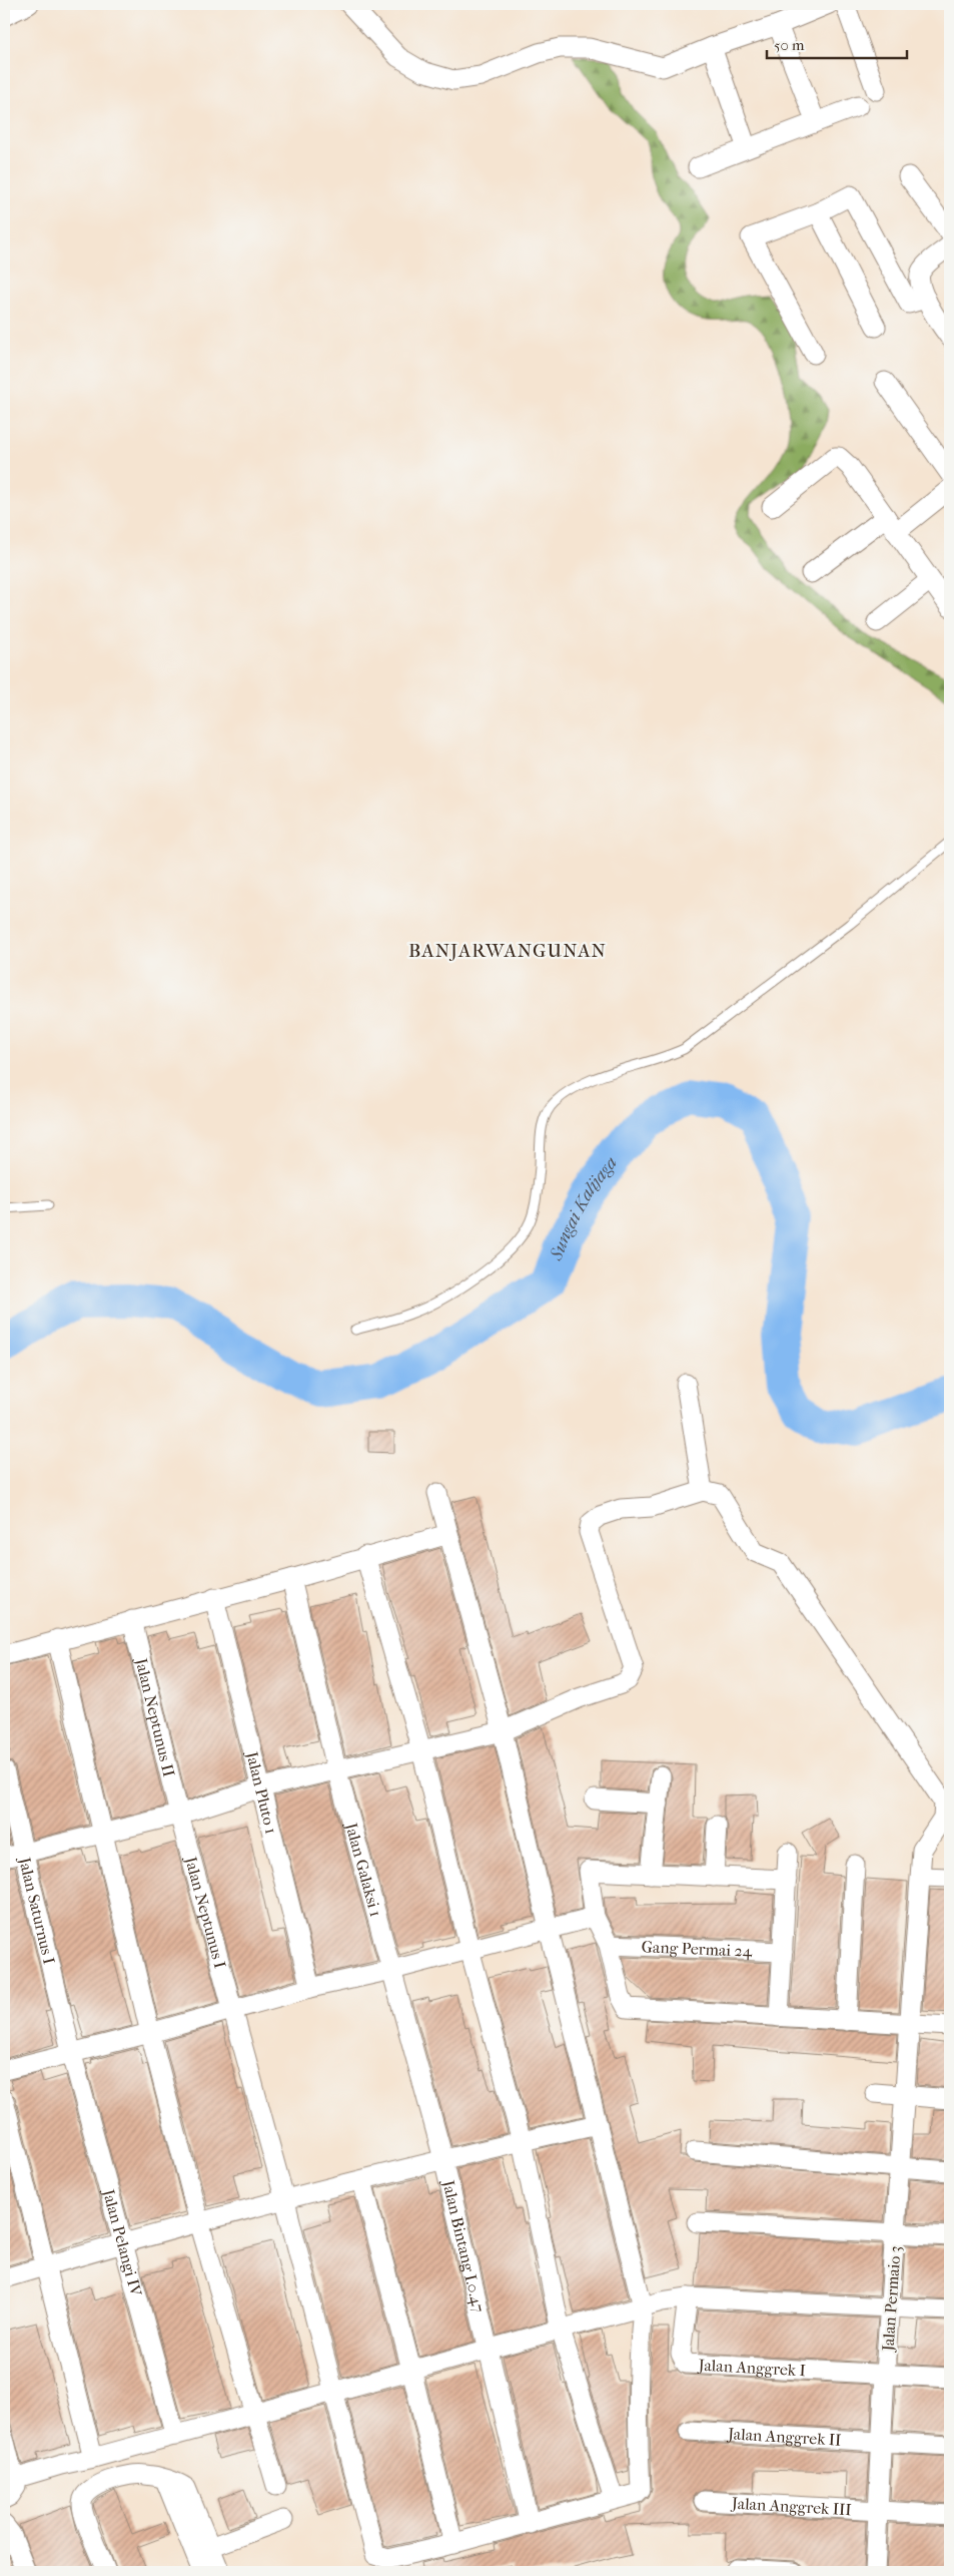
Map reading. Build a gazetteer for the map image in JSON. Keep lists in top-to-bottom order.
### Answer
{
  "streets": {
    "street": [
      "Jalan Neptunus II",
      "Jalan Pluto 1",
      "Jalan Galaksi 1",
      "Jalan Saturnus I",
      "Jalan Neptunus I",
      "Gang Permai 24",
      "Jalan Pelangi IV",
      "Jalan Bintang I.0.47",
      "Jalan Permaio 3",
      "Jalan Anggrek I",
      "Jalan Anggrek II",
      "Jalan Anggrek III"
    ]
  },
  "crossings": [
    ["Jalan Neptunus II", "Jalan Neptunus I"],
    ["Jalan Galaksi 1", "Jalan Bintang I.0.47"],
    ["Jalan Saturnus I", "Jalan Pelangi IV"],
    ["Jalan Permaio 3", "Jalan Anggrek I"],
    ["Jalan Permaio 3", "Jalan Anggrek II"],
    ["Jalan Permaio 3", "Jalan Anggrek III"]
  ],
  "districts": ["BANJARWANGUNAN"],
  "water": ["Sungai Kalijaga"],
  "scale_bar": "50 m"
}
